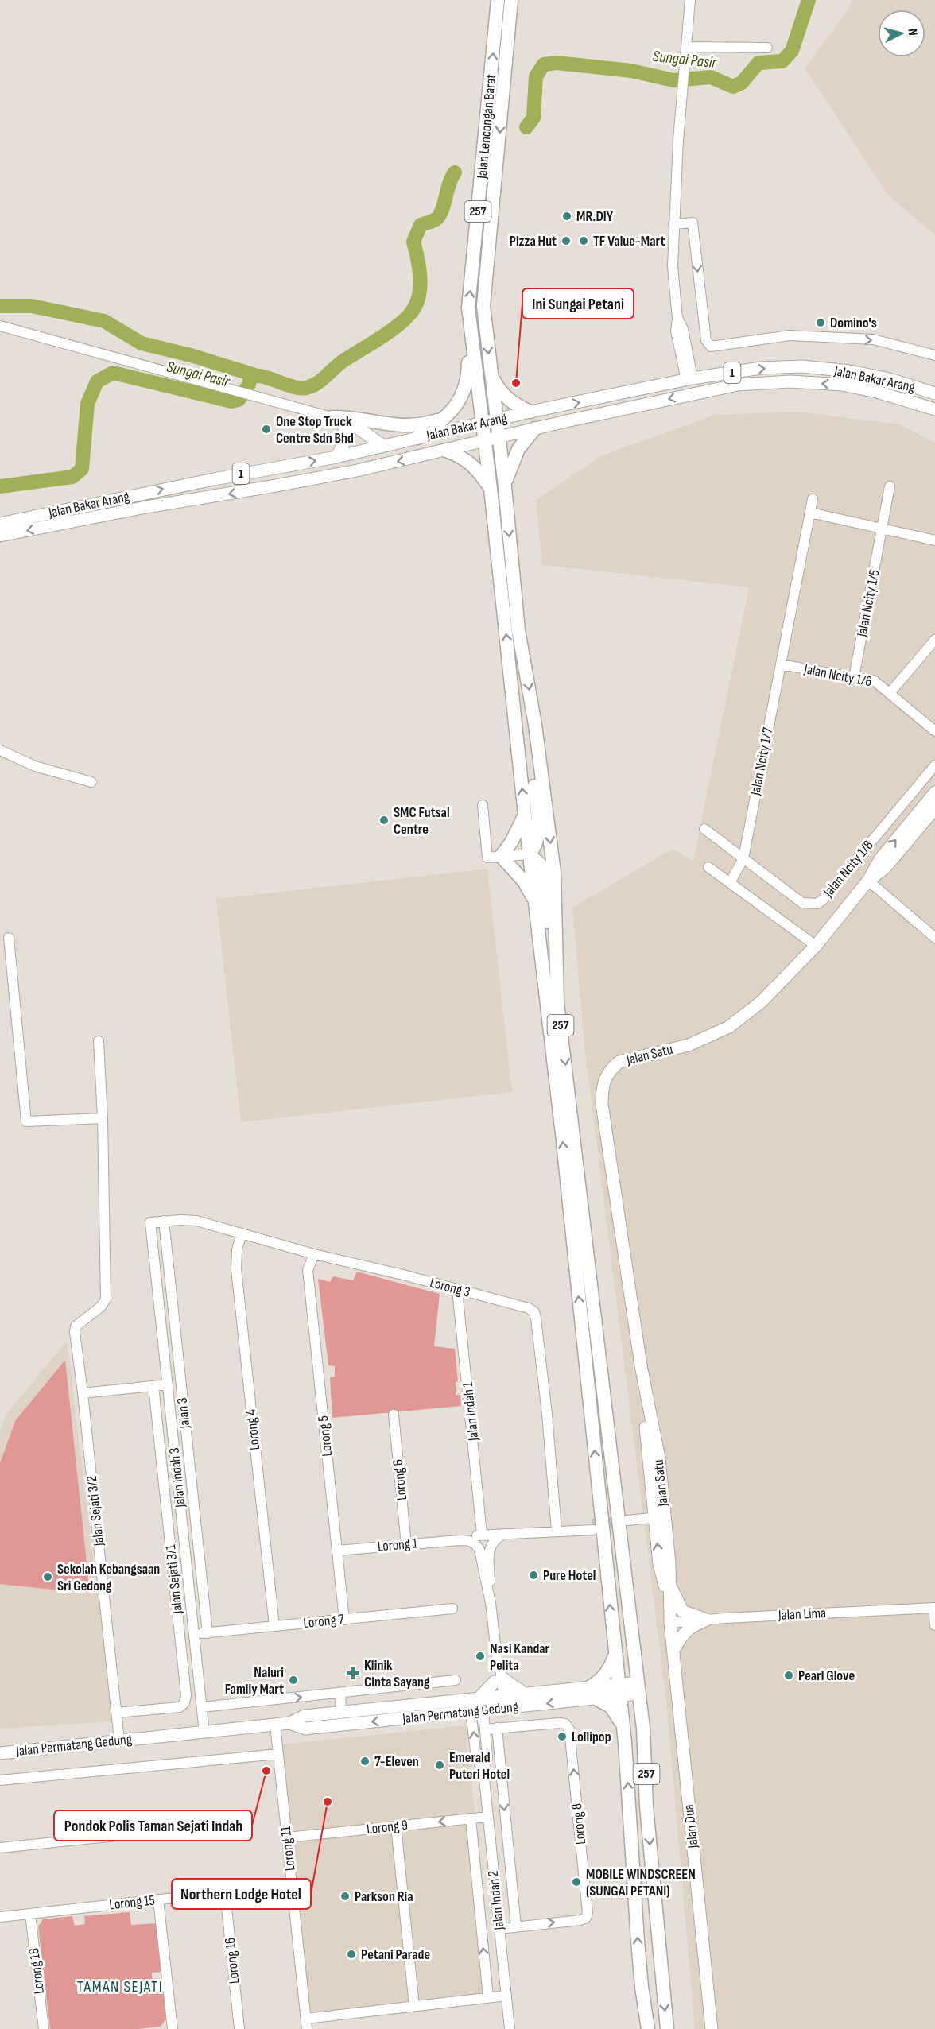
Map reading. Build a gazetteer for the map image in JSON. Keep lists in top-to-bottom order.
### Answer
{
  "streets": {
    "highway": ["Jalan Lencongan Barat", "257"],
    "main road": [
      "1",
      "Jalan Bakar Arang",
      "Jalan Satu",
      "Jalan Permatang Gedung",
      "Jalan Dua"
    ],
    "street": [
      "Jalan Ncity 1/5",
      "Jalan Ncity 1/6",
      "Jalan Ncity 1/7",
      "Jalan Ncity 1/8",
      "Lorong 3",
      "Jalan Indah 1",
      "Jalan 3",
      "Lorong 4",
      "Lorong 5",
      "Jalan Indah 3",
      "Lorong 6",
      "Jalan Sejati 3/2",
      "Lorong 1",
      "Jalan Sejati 3/1",
      "Jalan Lima",
      "Lorong 7",
      "Lorong 8",
      "Lorong 9",
      "Lorong 11",
      "Jalan Indah 2",
      "Lorong 15",
      "Lorong 16",
      "Lorong 18"
    ]
  },
  "crossings": [
    ["Jalan Lencongan Barat", "257"],
    ["Jalan Lencongan Barat", "Jalan Bakar Arang"],
    ["257", "Jalan Bakar Arang"],
    ["257", "Jalan Permatang Gedung"],
    ["Jalan Ncity 1/5", "Jalan Ncity 1/6"],
    ["Jalan Ncity 1/6", "Jalan Ncity 1/7"],
    ["Jalan Ncity 1/7", "Jalan Ncity 1/8"],
    ["Jalan Satu", "Jalan Lima"],
    ["Jalan Satu", "Jalan Dua"],
    ["Lorong 3", "Jalan Indah 1"],
    ["Lorong 3", "Jalan 3"],
    ["Lorong 3", "Lorong 4"],
    ["Lorong 3", "Lorong 5"],
    ["Lorong 3", "Jalan Indah 3"],
    ["Jalan Indah 1", "Lorong 1"],
    ["Jalan 3", "Lorong 7"],
    ["Lorong 4", "Lorong 7"],
    ["Lorong 5", "Lorong 1"],
    ["Lorong 5", "Lorong 7"],
    ["Jalan Indah 3", "Lorong 7"],
    ["Jalan Indah 3", "Jalan Permatang Gedung"],
    ["Lorong 6", "Lorong 1"],
    ["Jalan Sejati 3/2", "Jalan Sejati 3/1"],
    ["Jalan Sejati 3/2", "Jalan Permatang Gedung"],
    ["Jalan Lima", "Jalan Dua"],
    ["Jalan Permatang Gedung", "Lorong 11"],
    ["Jalan Permatang Gedung", "Jalan Indah 2"],
    ["Lorong 8", "Jalan Indah 2"],
    ["Lorong 9", "Lorong 11"],
    ["Lorong 9", "Jalan Indah 2"],
    ["Lorong 11", "Lorong 15"],
    ["Lorong 15", "Lorong 16"],
    ["Lorong 15", "Lorong 18"]
  ],
  "one_way": ["Lorong 9"],
  "districts": ["TAMAN SEJATI"],
  "water": ["Sungai Pasir"],
  "places": {
    "other": [
      "MR.DIY",
      "Pizza Hut",
      "TF Value-Mart",
      "Domino's",
      "Ini Sungai Petani",
      "One Stop Truck Centre Sdn Bhd",
      "SMC Futsal Centre",
      "Pure Hotel",
      "Sekolah Kebangsaan Sri Gedong",
      "Nasi Kandar Pelita",
      "Pearl Glove",
      "Naluri Family Mart",
      "Lollipop",
      "7-Eleven",
      "Emerald Puteri Hotel",
      "Pondok Polis Taman Sejati Indah",
      "Northern Lodge Hotel",
      "MOBILE WINDSCREEN (SUNGAI PETANI)",
      "Parkson Ria",
      "Petani Parade"
    ],
    "health": ["Klinik Cinta Sayang"]
  },
  "north": "right"
}
